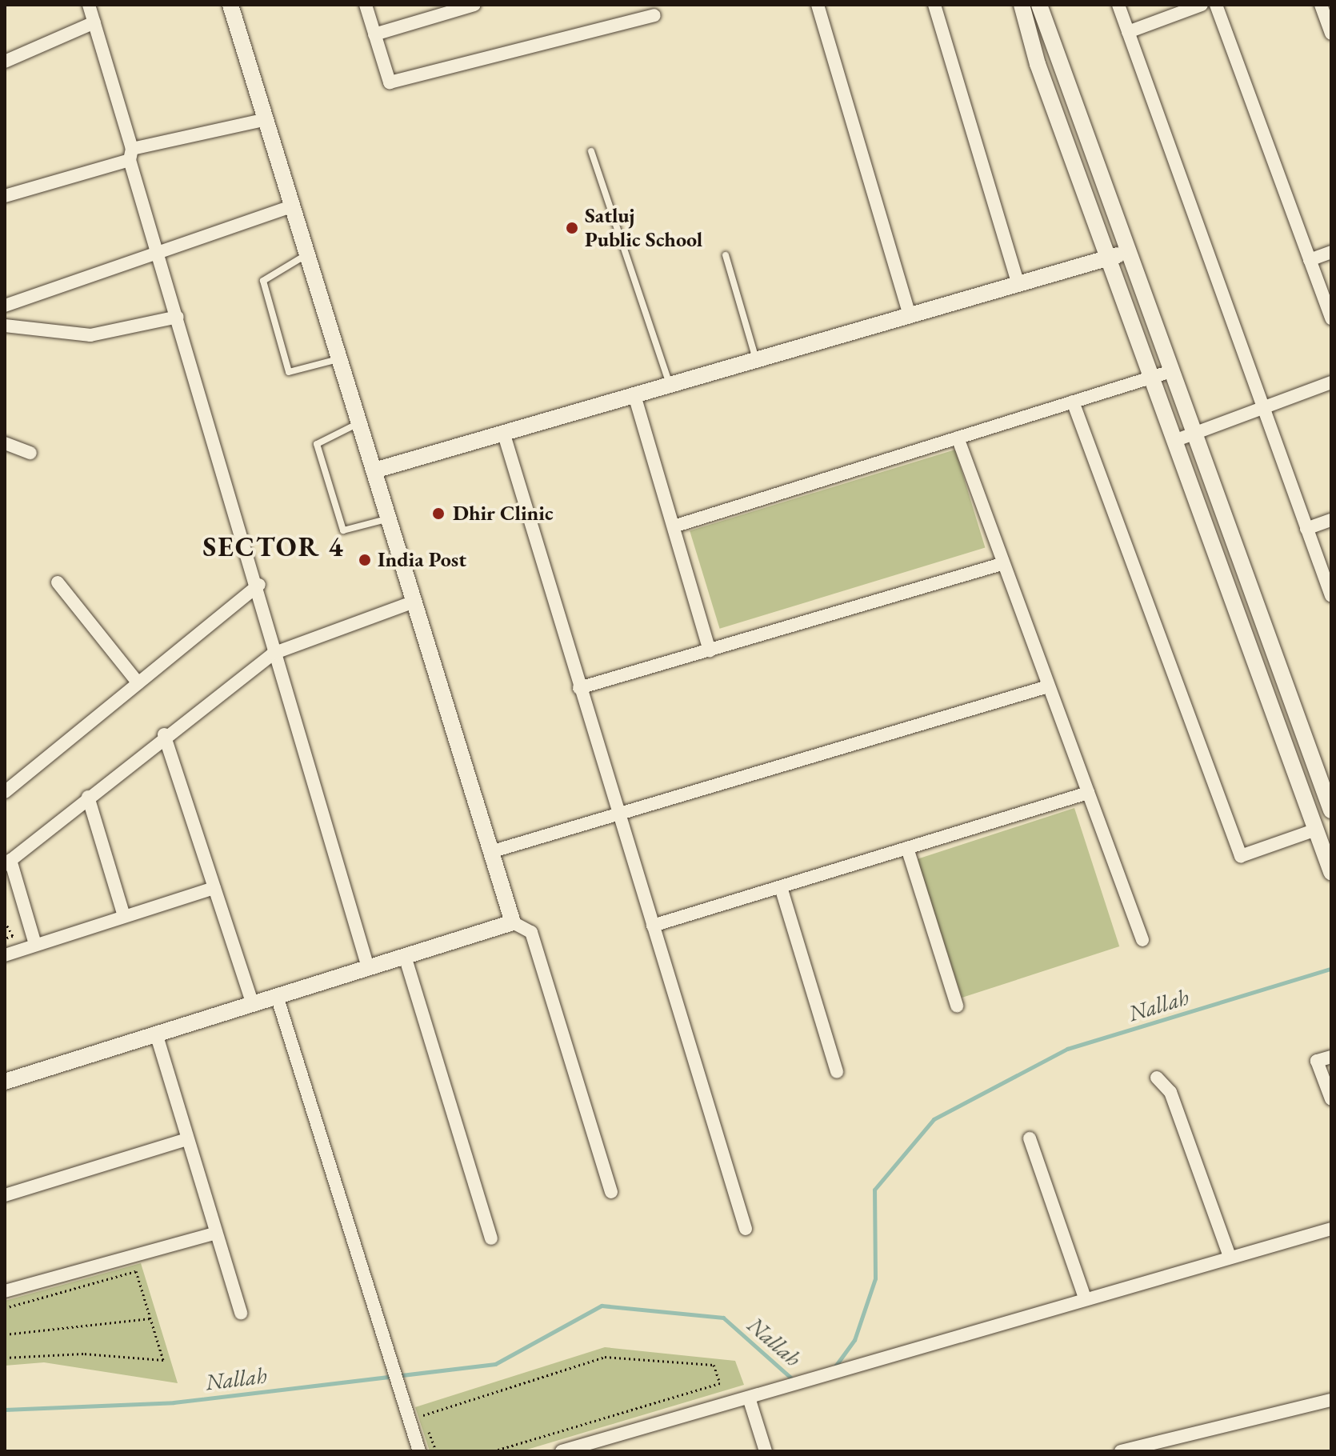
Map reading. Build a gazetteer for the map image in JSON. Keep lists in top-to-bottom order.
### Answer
{
  "districts": ["SECTOR 4"],
  "water": ["Nallah"],
  "places": ["Satluj Public School", "Dhir Clinic", "India Post"]
}
